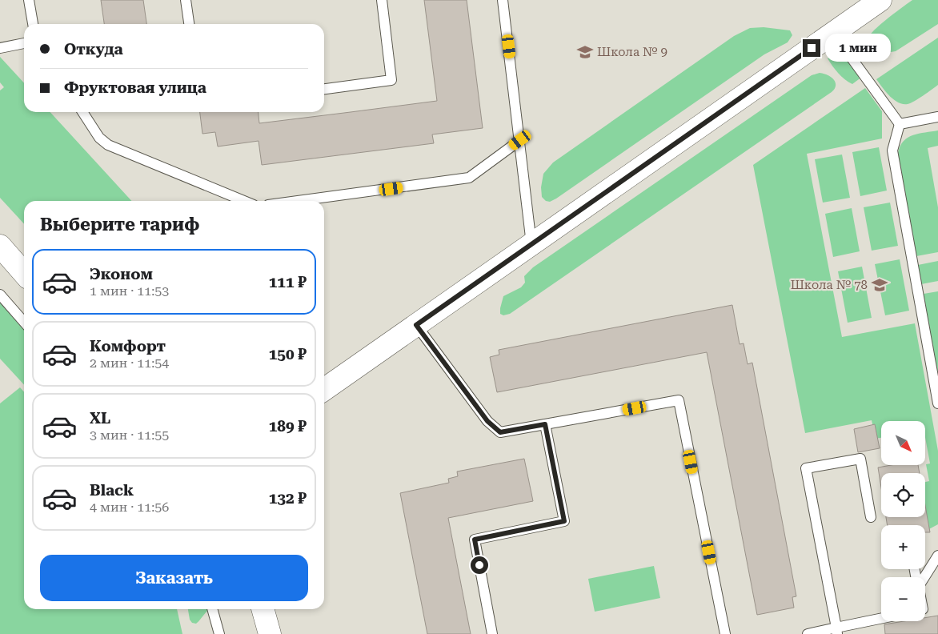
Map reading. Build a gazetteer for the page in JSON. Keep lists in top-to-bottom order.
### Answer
{
  "places": {
    "school or university": ["Школа № 9", "Школа № 78"]
  },
  "north": "bottom right",
  "page": {
    "banner": ["Откуда", "Фруктовая улица"],
    "bubble": "1 мин",
    "heading": "Выберите тариф",
    "list": [
      {
        "name": "Эконом",
        "note": "1 мин · 11:53",
        "value": "111 ₽"
      },
      {
        "name": "Комфорт",
        "note": "2 мин · 11:54",
        "value": "150 ₽"
      },
      {
        "name": "XL",
        "note": "3 мин · 11:55",
        "value": "189 ₽"
      },
      {
        "name": "Black",
        "note": "4 мин · 11:56",
        "value": "132 ₽"
      }
    ],
    "map_buttons": ["+", "−"],
    "buttons": "Заказать"
  }
}
